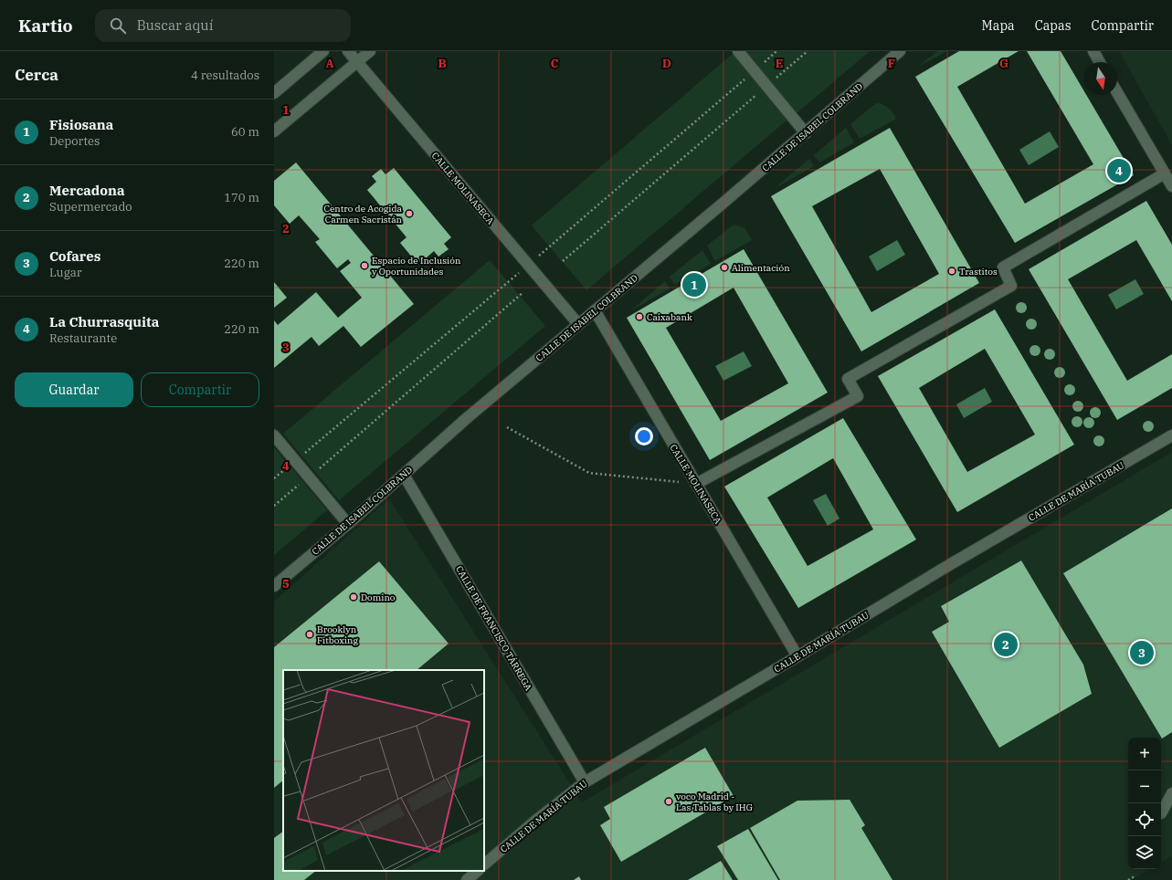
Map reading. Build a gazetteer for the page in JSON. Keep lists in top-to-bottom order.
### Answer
{
  "streets": {
    "street": [
      "CALLE DE ISABEL COLBRAND",
      "CALLE MOLINASECA",
      "CALLE DE MARÍA TUBAU",
      "CALLE DE FRANCISCO TÁRREGA"
    ]
  },
  "crossings": [
    ["CALLE DE ISABEL COLBRAND", "CALLE MOLINASECA"],
    ["CALLE DE ISABEL COLBRAND", "CALLE DE FRANCISCO TÁRREGA"],
    ["CALLE MOLINASECA", "CALLE DE MARÍA TUBAU"],
    ["CALLE DE MARÍA TUBAU", "CALLE DE FRANCISCO TÁRREGA"]
  ],
  "places": [
    "Centro de Acogida Carmen Sacristán",
    "Espacio de Inclusión y Oportunidades",
    "Alimentación",
    "Trastitos",
    "Caixabank",
    "Domino",
    "Brooklyn Fitboxing",
    "voco Madrid - Las Tablas by IHG"
  ],
  "north": "bottom",
  "page": {
    "header": "Kartio",
    "search": "Buscar aquí",
    "nav": ["Mapa", "Capas", "Compartir"],
    "heading": ["Cerca", "4 resultados"],
    "list": [
      {
        "mark": "1",
        "name": "Fisiosana",
        "note": "Deportes",
        "value": "60 m"
      },
      {
        "mark": "2",
        "name": "Mercadona",
        "note": "Supermercado",
        "value": "170 m"
      },
      {
        "mark": "3",
        "name": "Cofares",
        "note": "Lugar",
        "value": "220 m"
      },
      {
        "mark": "4",
        "name": "La Churrasquita",
        "note": "Restaurante",
        "value": "220 m"
      }
    ],
    "pins": [
      "4",
      "1",
      "2",
      "3"
    ],
    "buttons": ["Guardar", "Compartir"],
    "map_buttons": ["+", "−"]
  },
  "grid": {
    "columns": [
      "A",
      "B",
      "C",
      "D",
      "E",
      "F",
      "G"
    ],
    "rows": [
      "1",
      "2",
      "3",
      "4",
      "5"
    ]
  }
}
